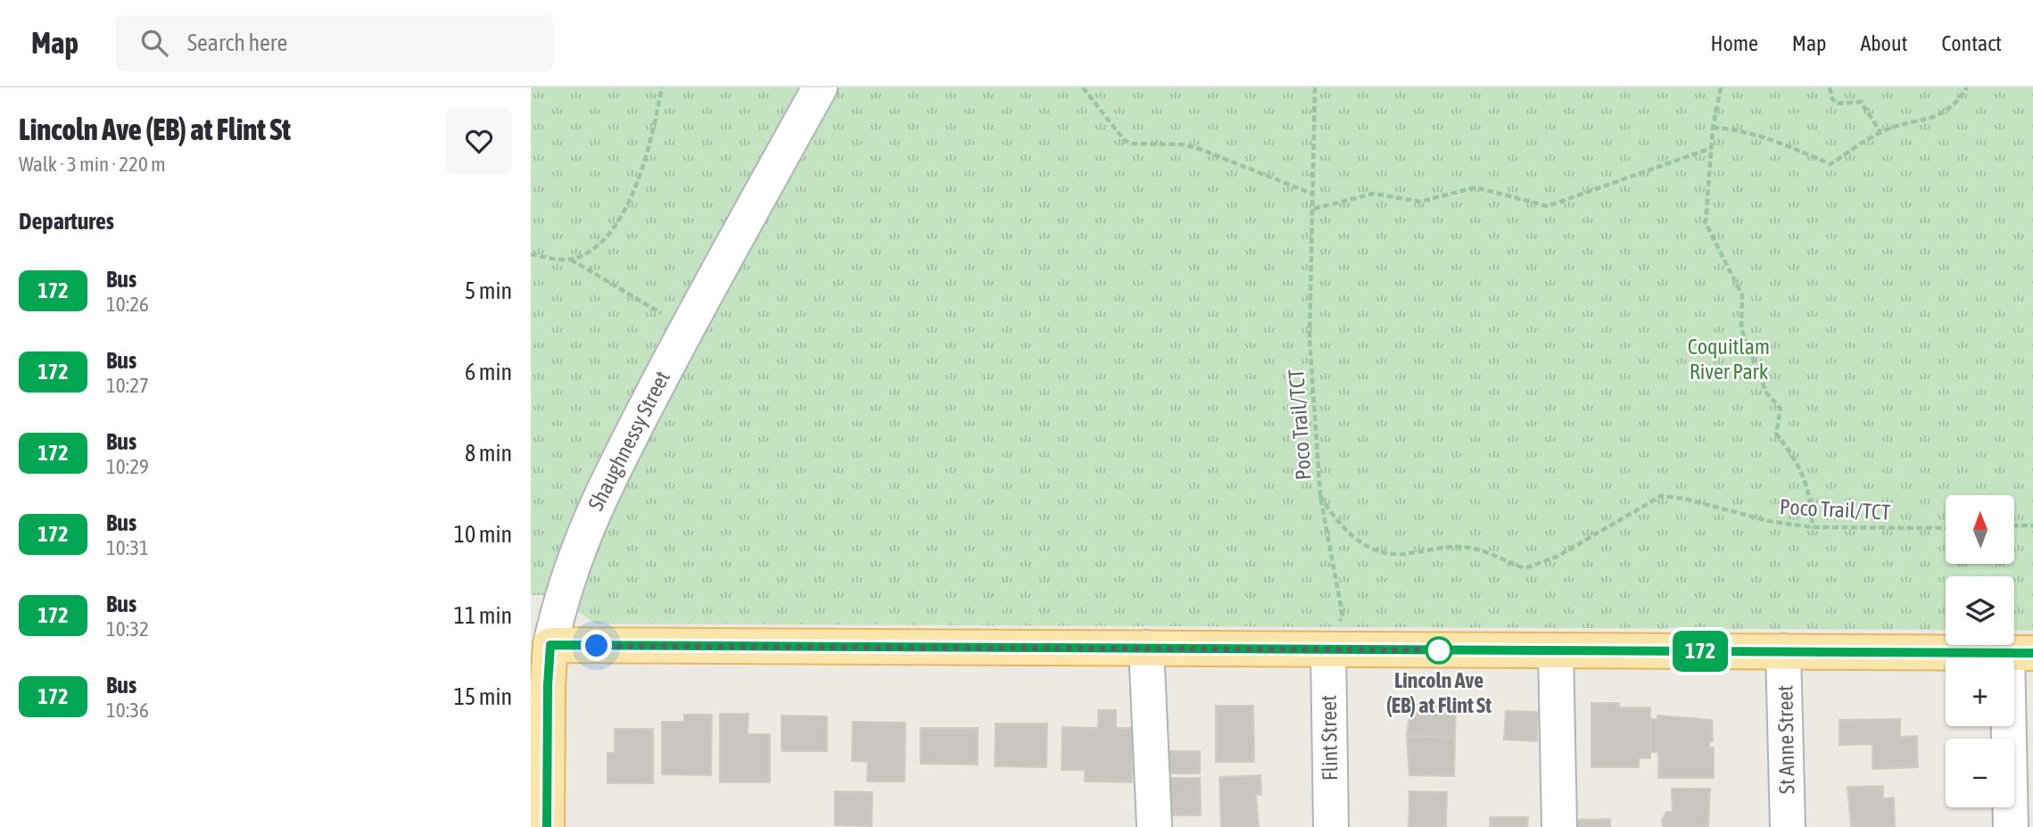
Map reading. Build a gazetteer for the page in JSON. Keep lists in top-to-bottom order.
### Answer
{
  "streets": {
    "main road": ["Shaughnessy Street"],
    "street": ["Flint Street", "St Anne Street"],
    "path": ["Poco Trail/TCT"]
  },
  "parks": ["Coquitlam River Park"],
  "places": ["Lincoln Ave (EB) at Flint St"],
  "lines": ["bus line 172"],
  "north": "top",
  "page": {
    "header": "Map",
    "search": "Search here",
    "nav": [
      "Home",
      "Map",
      "About",
      "Contact"
    ],
    "heading": [
      ["Lincoln Ave (EB) at Flint St", "Walk · 3 min · 220 m"],
      "Departures"
    ],
    "on_map": "172",
    "list": [
      {
        "mark": "172",
        "name": "Bus",
        "note": "10:26",
        "value": "5 min"
      },
      {
        "mark": "172",
        "name": "Bus",
        "note": "10:27",
        "value": "6 min"
      },
      {
        "mark": "172",
        "name": "Bus",
        "note": "10:29",
        "value": "8 min"
      },
      {
        "mark": "172",
        "name": "Bus",
        "note": "10:31",
        "value": "10 min"
      },
      {
        "mark": "172",
        "name": "Bus",
        "note": "10:32",
        "value": "11 min"
      },
      {
        "mark": "172",
        "name": "Bus",
        "note": "10:36",
        "value": "15 min"
      }
    ],
    "map_buttons": ["+", "−"]
  }
}
